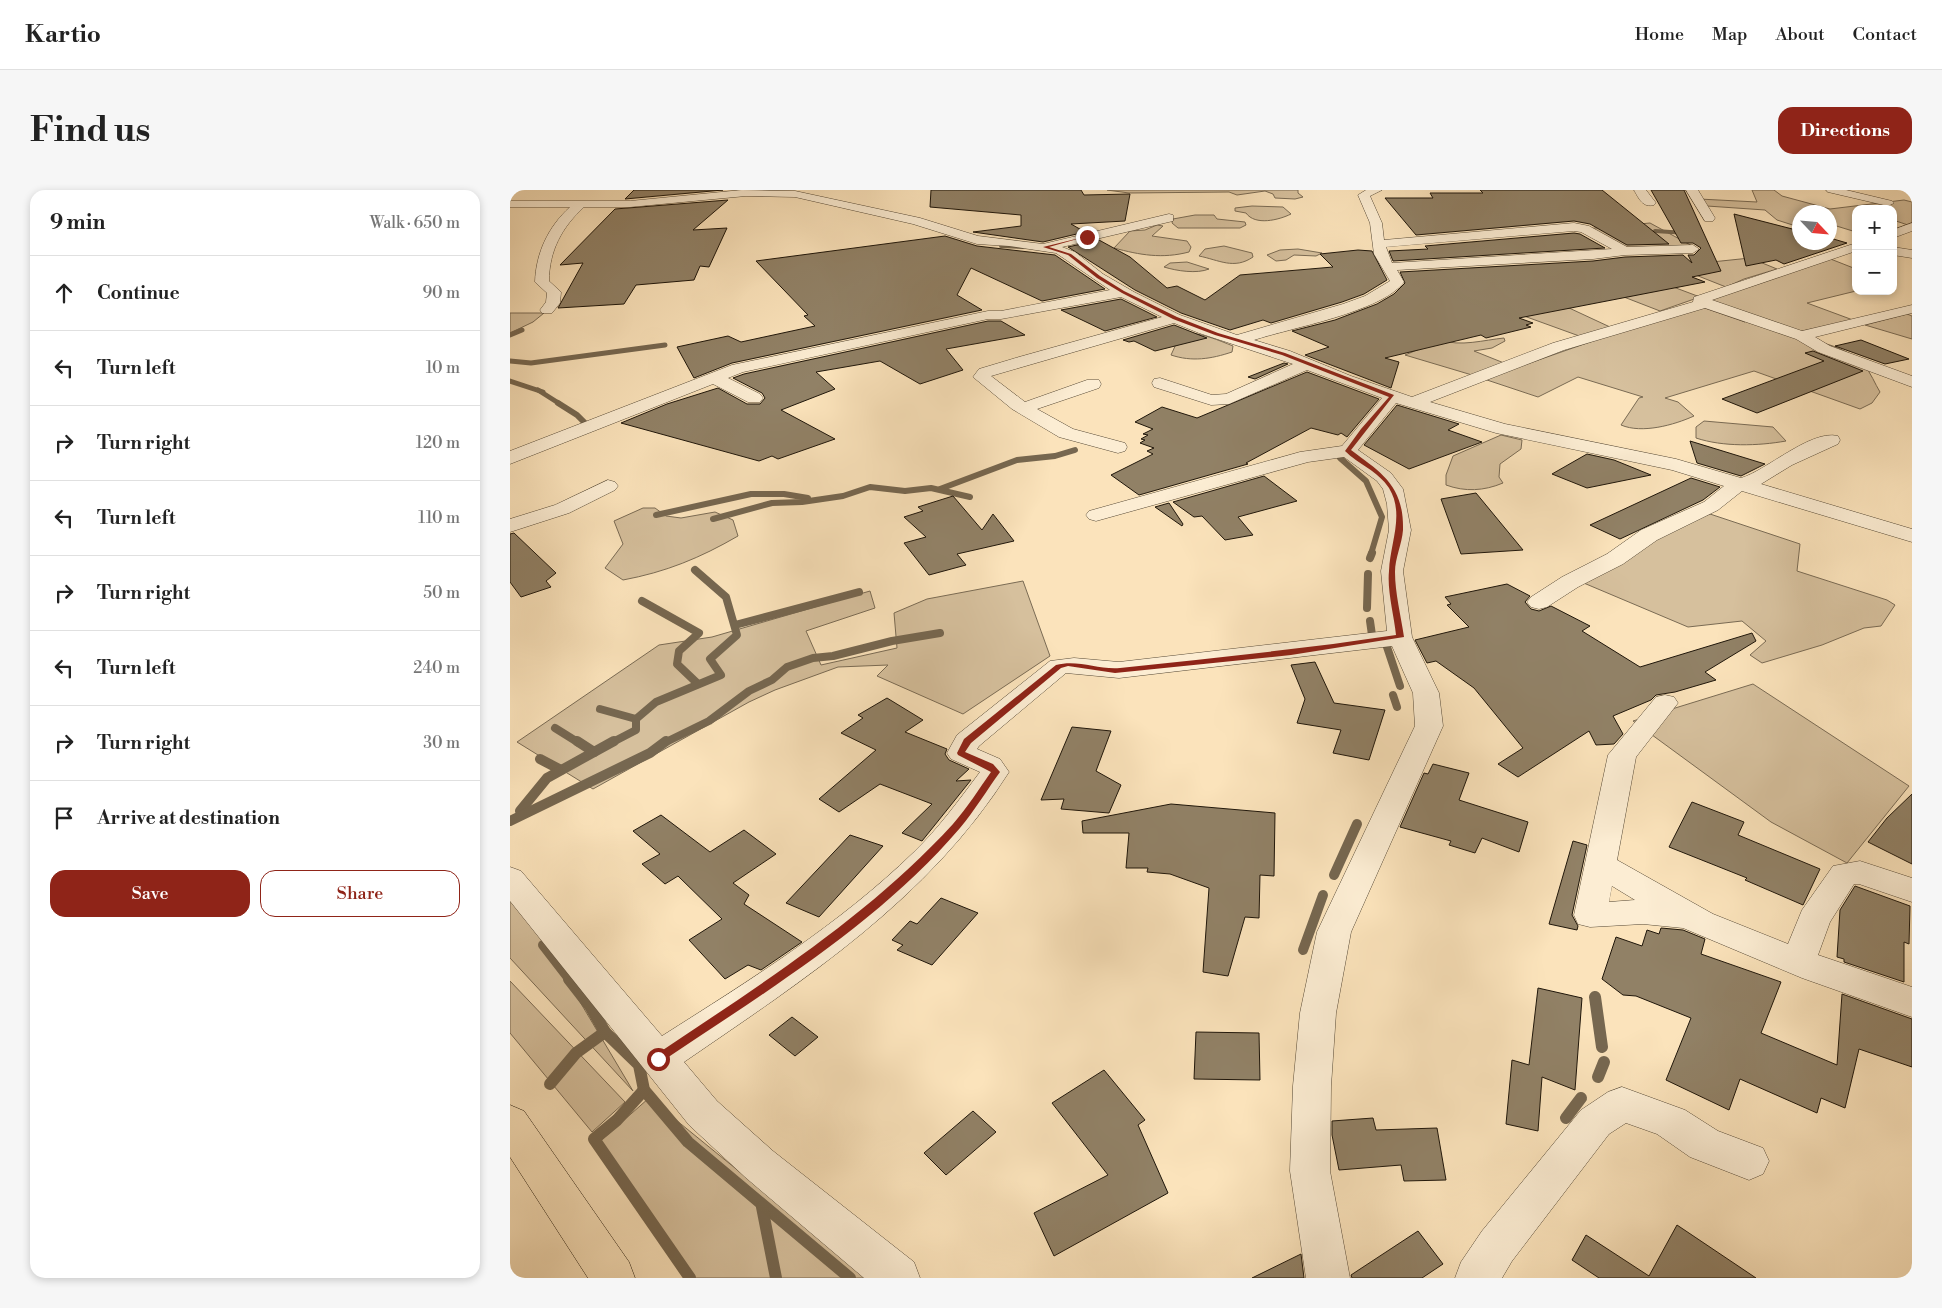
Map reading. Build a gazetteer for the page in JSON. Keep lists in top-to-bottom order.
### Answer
{
  "north": "bottom right",
  "page": {
    "header": "Kartio",
    "nav": [
      "Home",
      "Map",
      "About",
      "Contact"
    ],
    "buttons": [
      "Directions",
      ["Save", "Share"]
    ],
    "title": "Find us",
    "heading": ["9 min", "Walk · 650 m"],
    "map_buttons": ["+", "−"],
    "list": [
      ["Continue", "90 m"],
      ["Turn left", "10 m"],
      ["Turn right", "120 m"],
      ["Turn left", "110 m"],
      ["Turn right", "50 m"],
      ["Turn left", "240 m"],
      ["Turn right", "30 m"],
      "Arrive at destination"
    ]
  }
}
